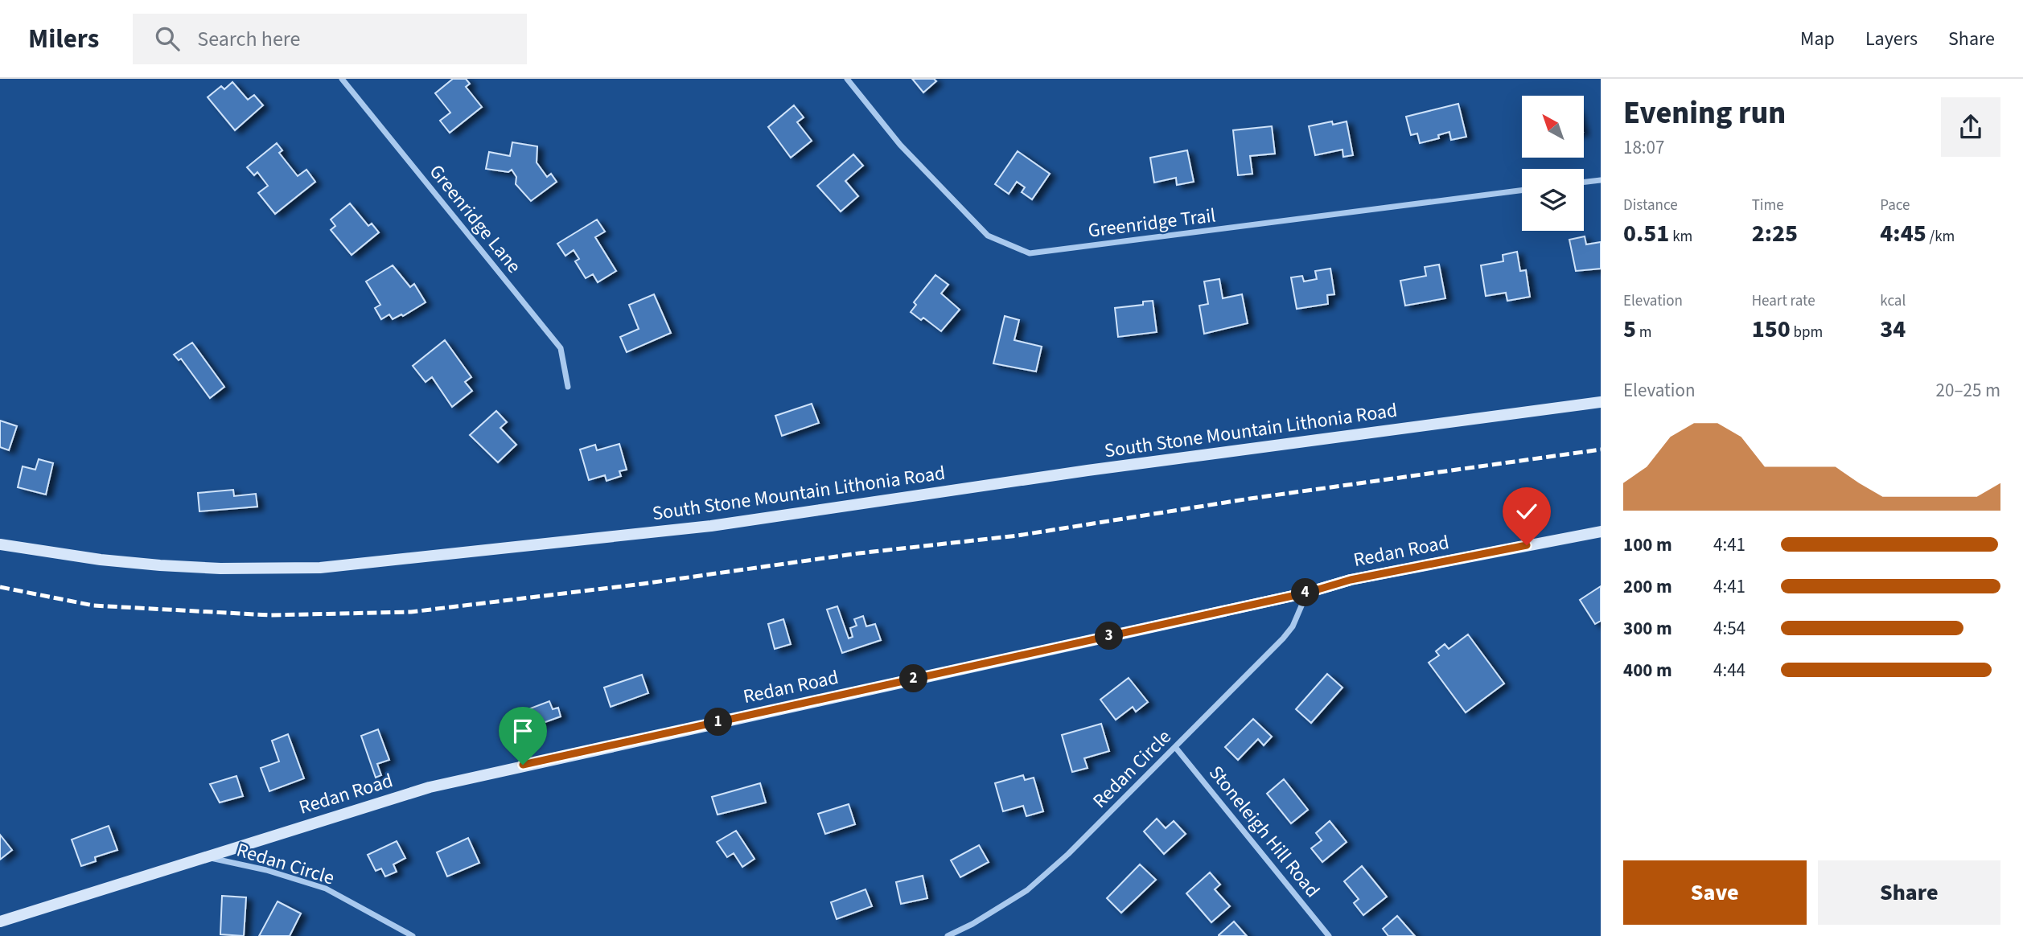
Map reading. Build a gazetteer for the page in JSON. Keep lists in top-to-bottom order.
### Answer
{
  "streets": {
    "main road": ["South Stone Mountain Lithonia Road", "Redan Road"],
    "street": [
      "Greenridge Lane",
      "Greenridge Trail",
      "Redan Circle",
      "Stoneleigh Hill Road"
    ]
  },
  "crossings": [
    ["Redan Road", "Redan Circle"],
    ["Redan Circle", "Stoneleigh Hill Road"]
  ],
  "north": "top left",
  "page": {
    "header": "Milers",
    "search": "Search here",
    "nav": ["Map", "Layers", "Share"],
    "heading": ["Evening run", "18:07"],
    "stats": [
      ["Distance", "0.51 km"],
      ["Time", "2:25"],
      ["Pace", "4:45 /km"],
      ["Elevation", "5 m"],
      ["Heart rate", "150 bpm"],
      ["kcal", "34"]
    ],
    "chart": ["Elevation", "20–25 m"],
    "list": [
      {
        "name": "100 m",
        "note": "4:41"
      },
      {
        "name": "200 m",
        "note": "4:41"
      },
      {
        "name": "300 m",
        "note": "4:54"
      },
      {
        "name": "400 m",
        "note": "4:44"
      }
    ],
    "pins": [
      "4",
      "3",
      "2",
      "1"
    ],
    "buttons": ["Save", "Share"]
  }
}
